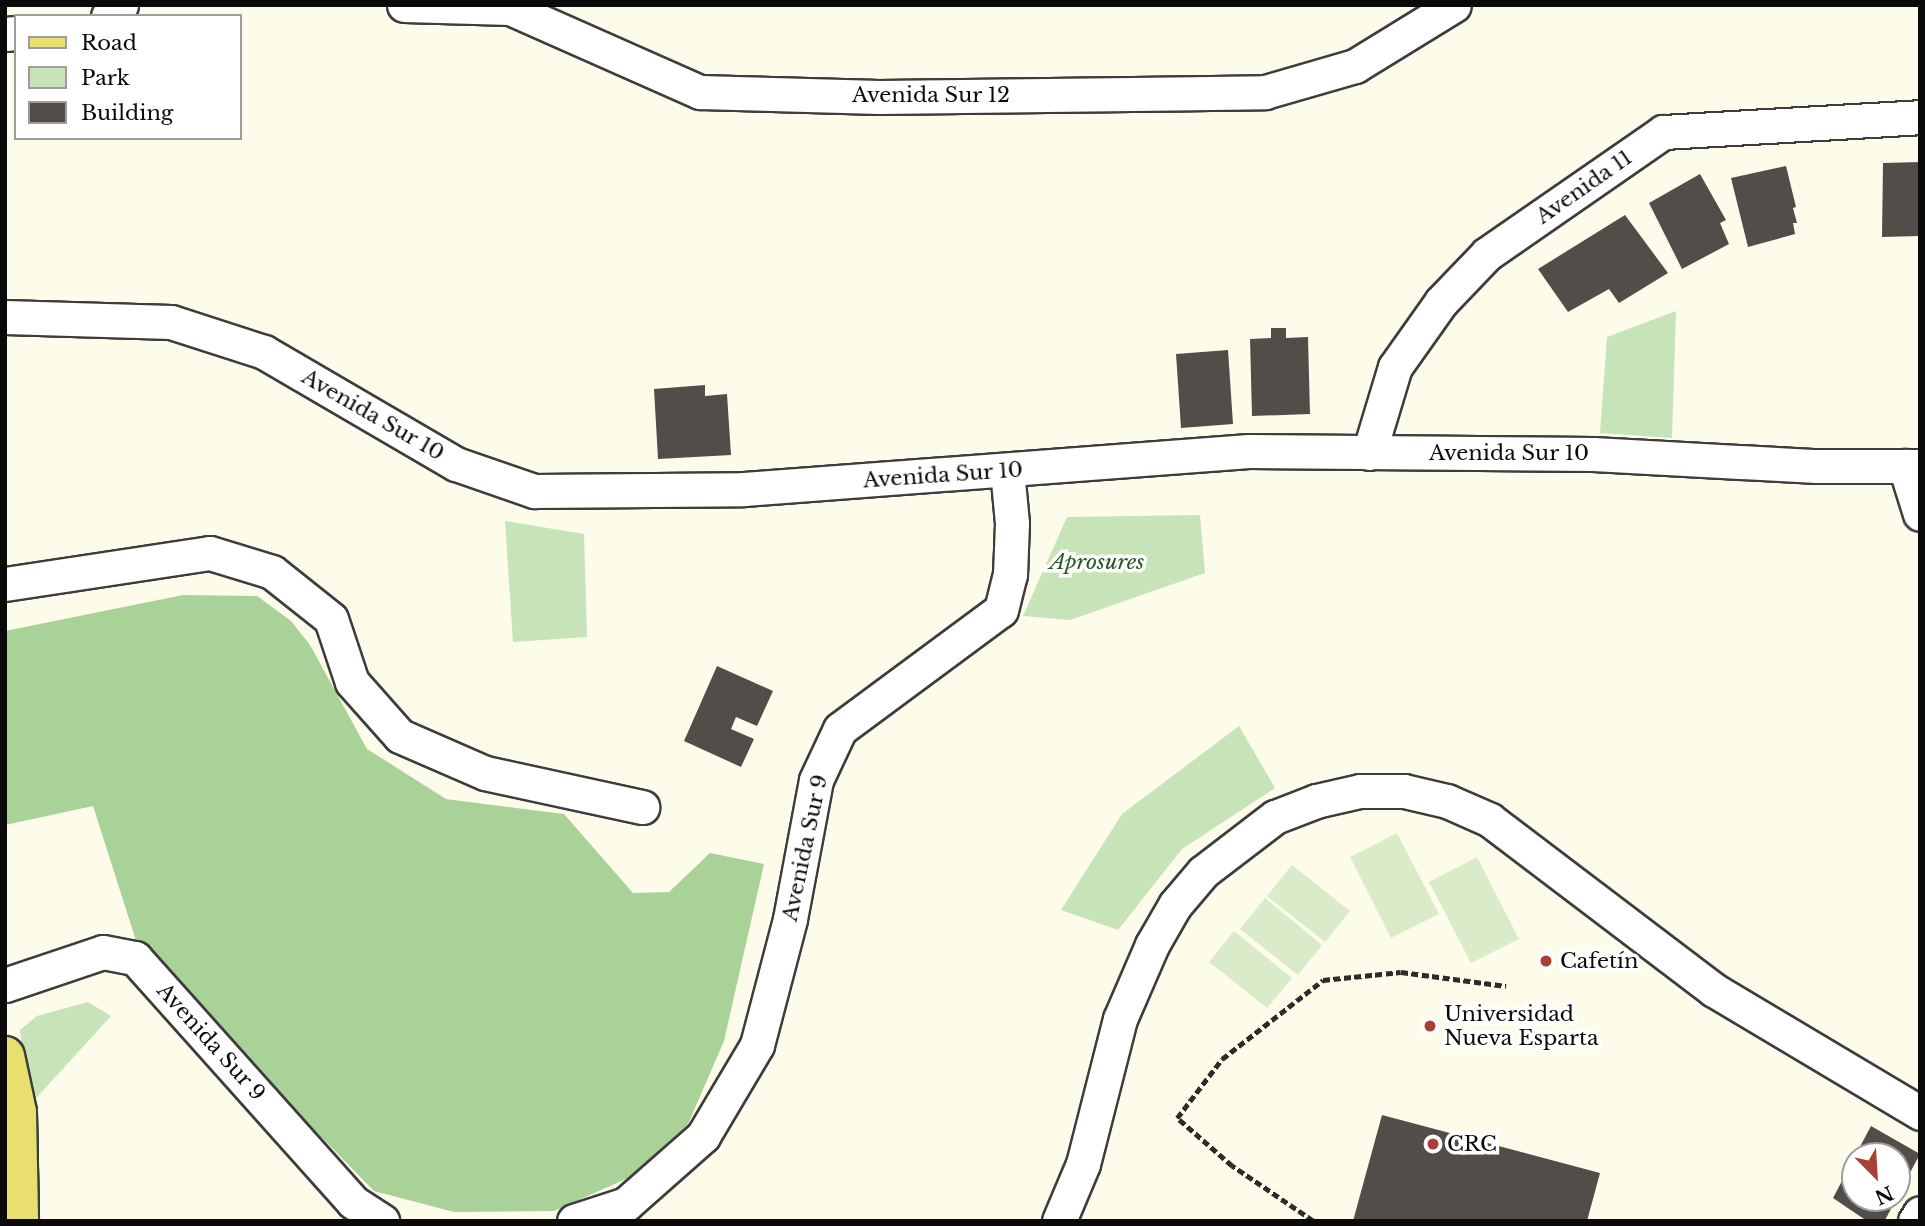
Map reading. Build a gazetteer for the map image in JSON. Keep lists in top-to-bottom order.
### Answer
{
  "streets": {
    "street": [
      "Avenida Sur 12",
      "Avenida 11",
      "Avenida Sur 10",
      "Avenida Sur 9"
    ]
  },
  "crossings": [
    ["Avenida 11", "Avenida Sur 10"],
    ["Avenida Sur 10", "Avenida Sur 9"]
  ],
  "parks": ["Aprosures"],
  "places": ["Cafetín", "Universidad Nueva Esparta", "CRC"],
  "legend": ["Road", "Park", "Building"],
  "north": "bottom right"
}
